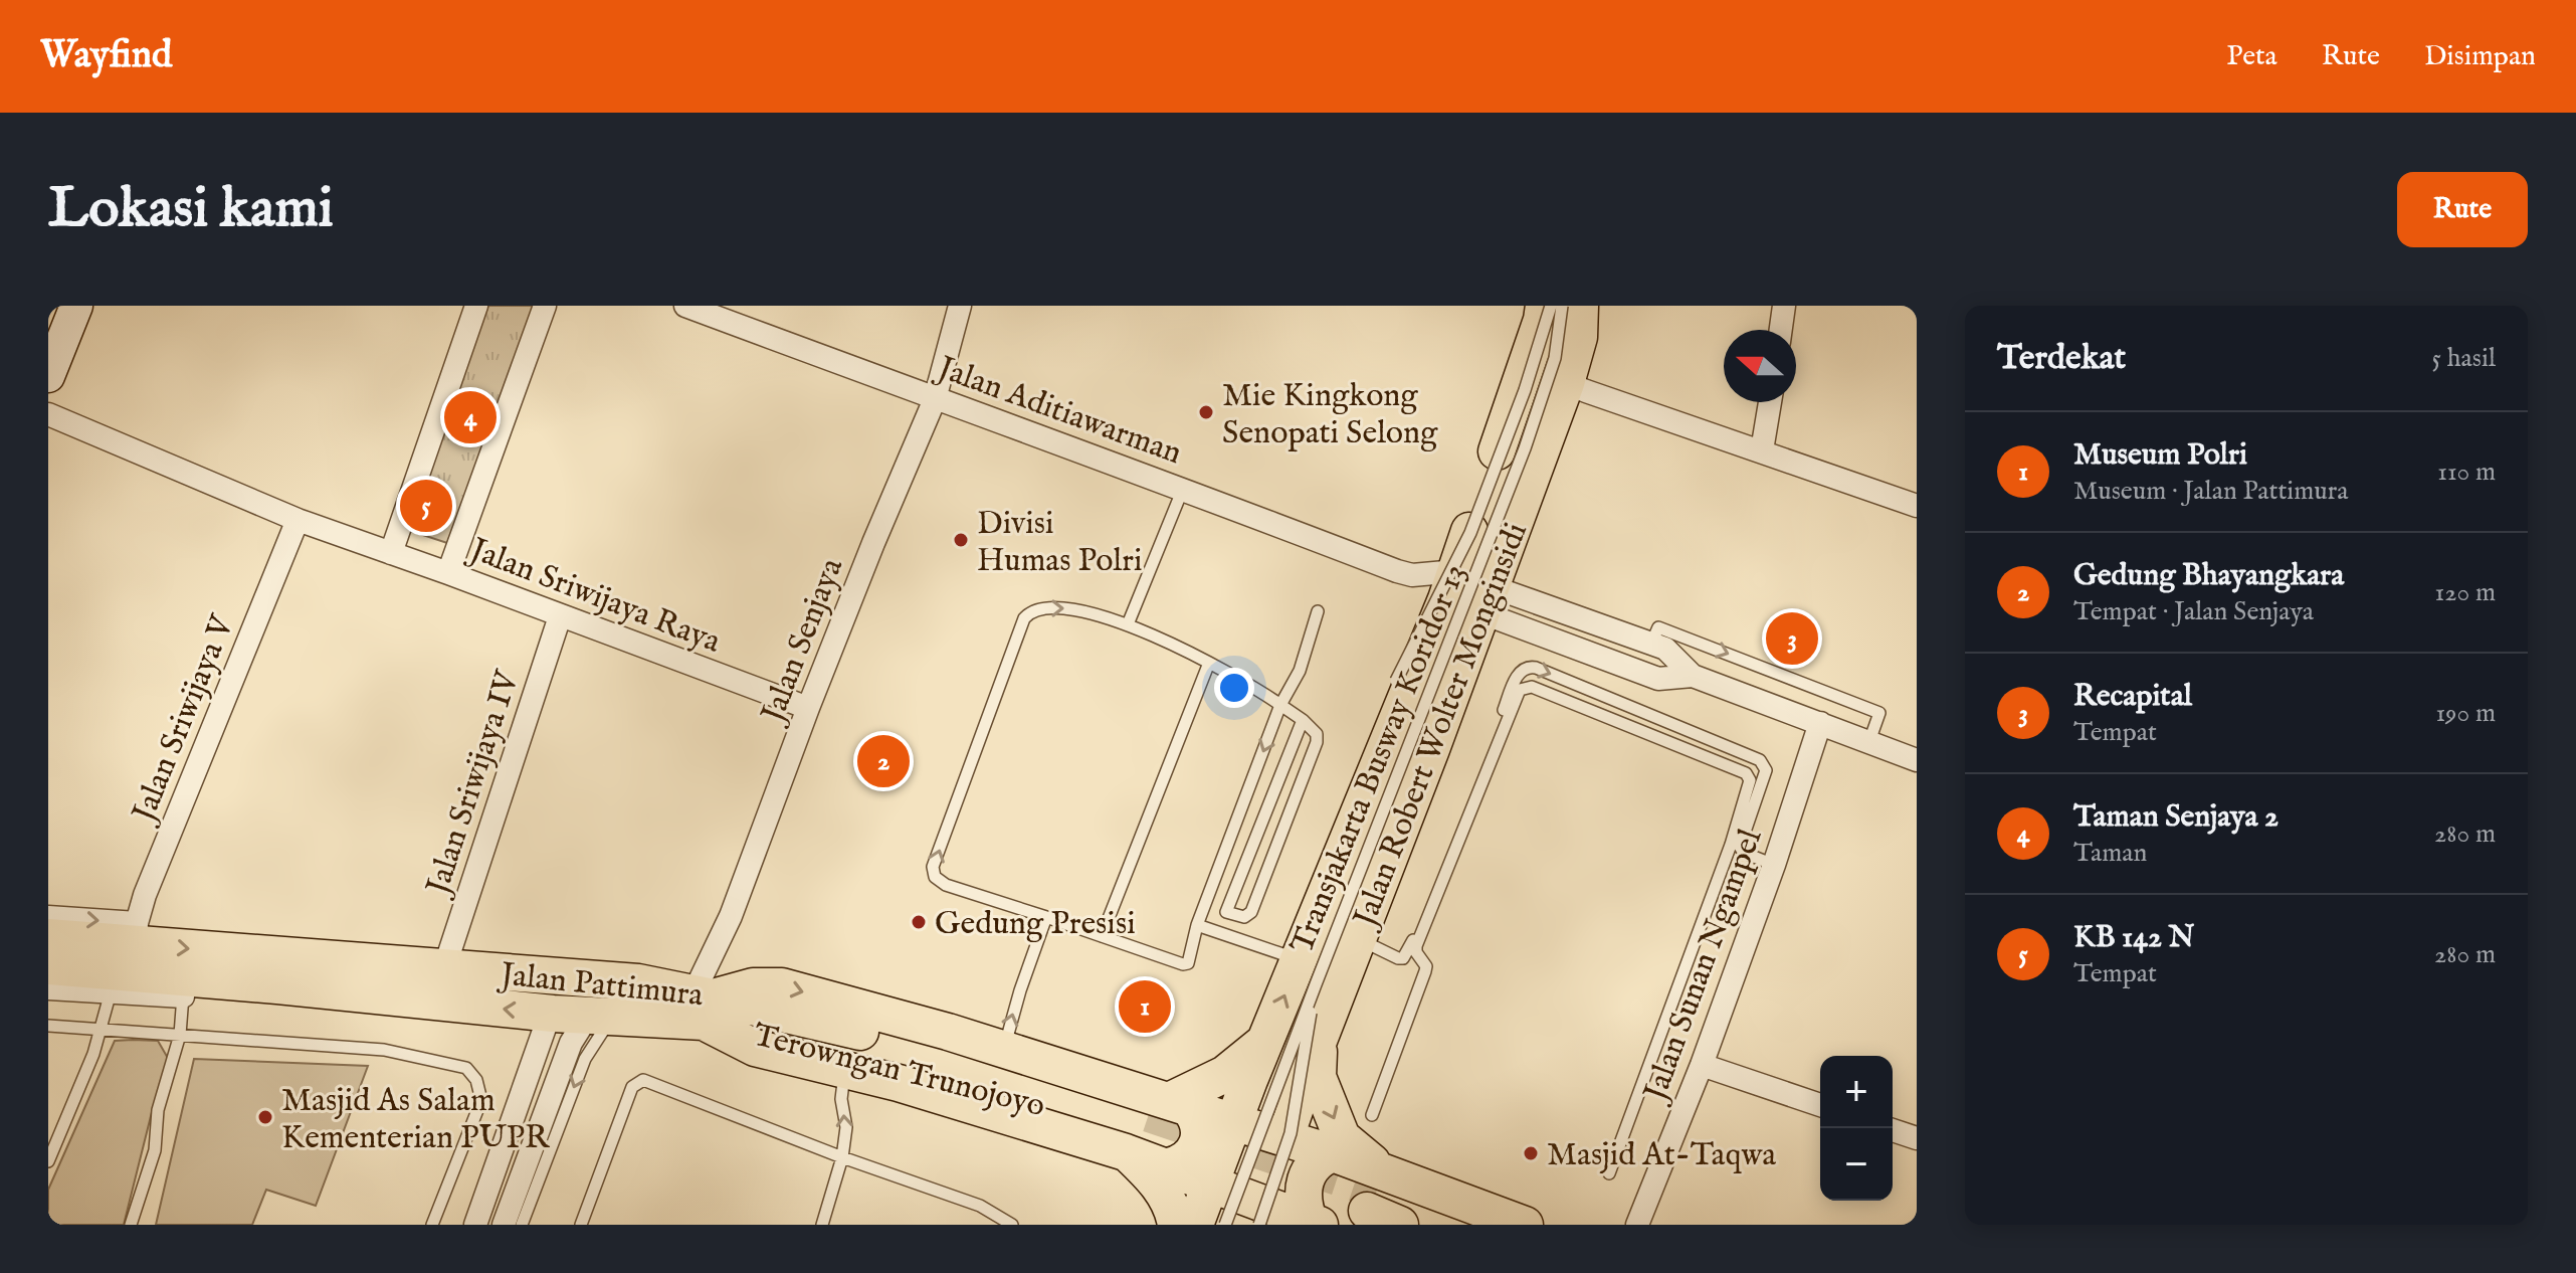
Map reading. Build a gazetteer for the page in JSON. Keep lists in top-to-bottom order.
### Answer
{
  "streets": {
    "main road": ["Jalan Robert Wolter Monginsidi", "Jalan Pattimura", "Terowngan Trunojoyo"],
    "street": [
      "Jalan Aditiawarman",
      "Jalan Sriwijaya Raya",
      "Jalan Senjaya",
      "Jalan Sriwijaya V",
      "Jalan Sriwijaya IV",
      "Jalan Sunan Ngampel"
    ],
    "lane": ["Transjakarta Busway Koridor 13"]
  },
  "crossings": [
    ["Jalan Aditiawarman", "Jalan Senjaya"],
    ["Jalan Aditiawarman", "Jalan Robert Wolter Monginsidi"],
    ["Jalan Aditiawarman", "Jalan Sunan Ngampel"],
    ["Jalan Sriwijaya Raya", "Jalan Senjaya"],
    ["Jalan Sriwijaya Raya", "Jalan Sriwijaya V"],
    ["Jalan Sriwijaya Raya", "Jalan Sriwijaya IV"],
    ["Jalan Senjaya", "Jalan Pattimura"],
    ["Jalan Senjaya", "Terowngan Trunojoyo"],
    ["Jalan Sriwijaya V", "Jalan Pattimura"],
    ["Jalan Robert Wolter Monginsidi", "Transjakarta Busway Koridor 13"],
    ["Jalan Robert Wolter Monginsidi", "Jalan Pattimura"],
    ["Jalan Sriwijaya IV", "Jalan Pattimura"],
    ["Jalan Pattimura", "Terowngan Trunojoyo"]
  ],
  "places": [
    "Mie Kingkong Senopati Selong",
    "Divisi Humas Polri",
    "Gedung Presisi",
    "Masjid As Salam Kementerian PUPR",
    "Masjid At-Taqwa"
  ],
  "north": "left",
  "page": {
    "header": "Wayfind",
    "nav": ["Peta", "Rute", "Disimpan"],
    "buttons": "Rute",
    "title": "Lokasi kami",
    "heading": ["Terdekat", "5 hasil"],
    "pins": [
      "4",
      "5",
      "3",
      "2",
      "1"
    ],
    "list": [
      {
        "mark": "1",
        "name": "Museum Polri",
        "note": "Museum · Jalan Pattimura",
        "value": "110 m"
      },
      {
        "mark": "2",
        "name": "Gedung Bhayangkara",
        "note": "Tempat · Jalan Senjaya",
        "value": "120 m"
      },
      {
        "mark": "3",
        "name": "Recapital",
        "note": "Tempat",
        "value": "190 m"
      },
      {
        "mark": "4",
        "name": "Taman Senjaya 2",
        "note": "Taman",
        "value": "280 m"
      },
      {
        "mark": "5",
        "name": "KB 142 N",
        "note": "Tempat",
        "value": "280 m"
      }
    ],
    "map_buttons": ["+", "−"]
  }
}
